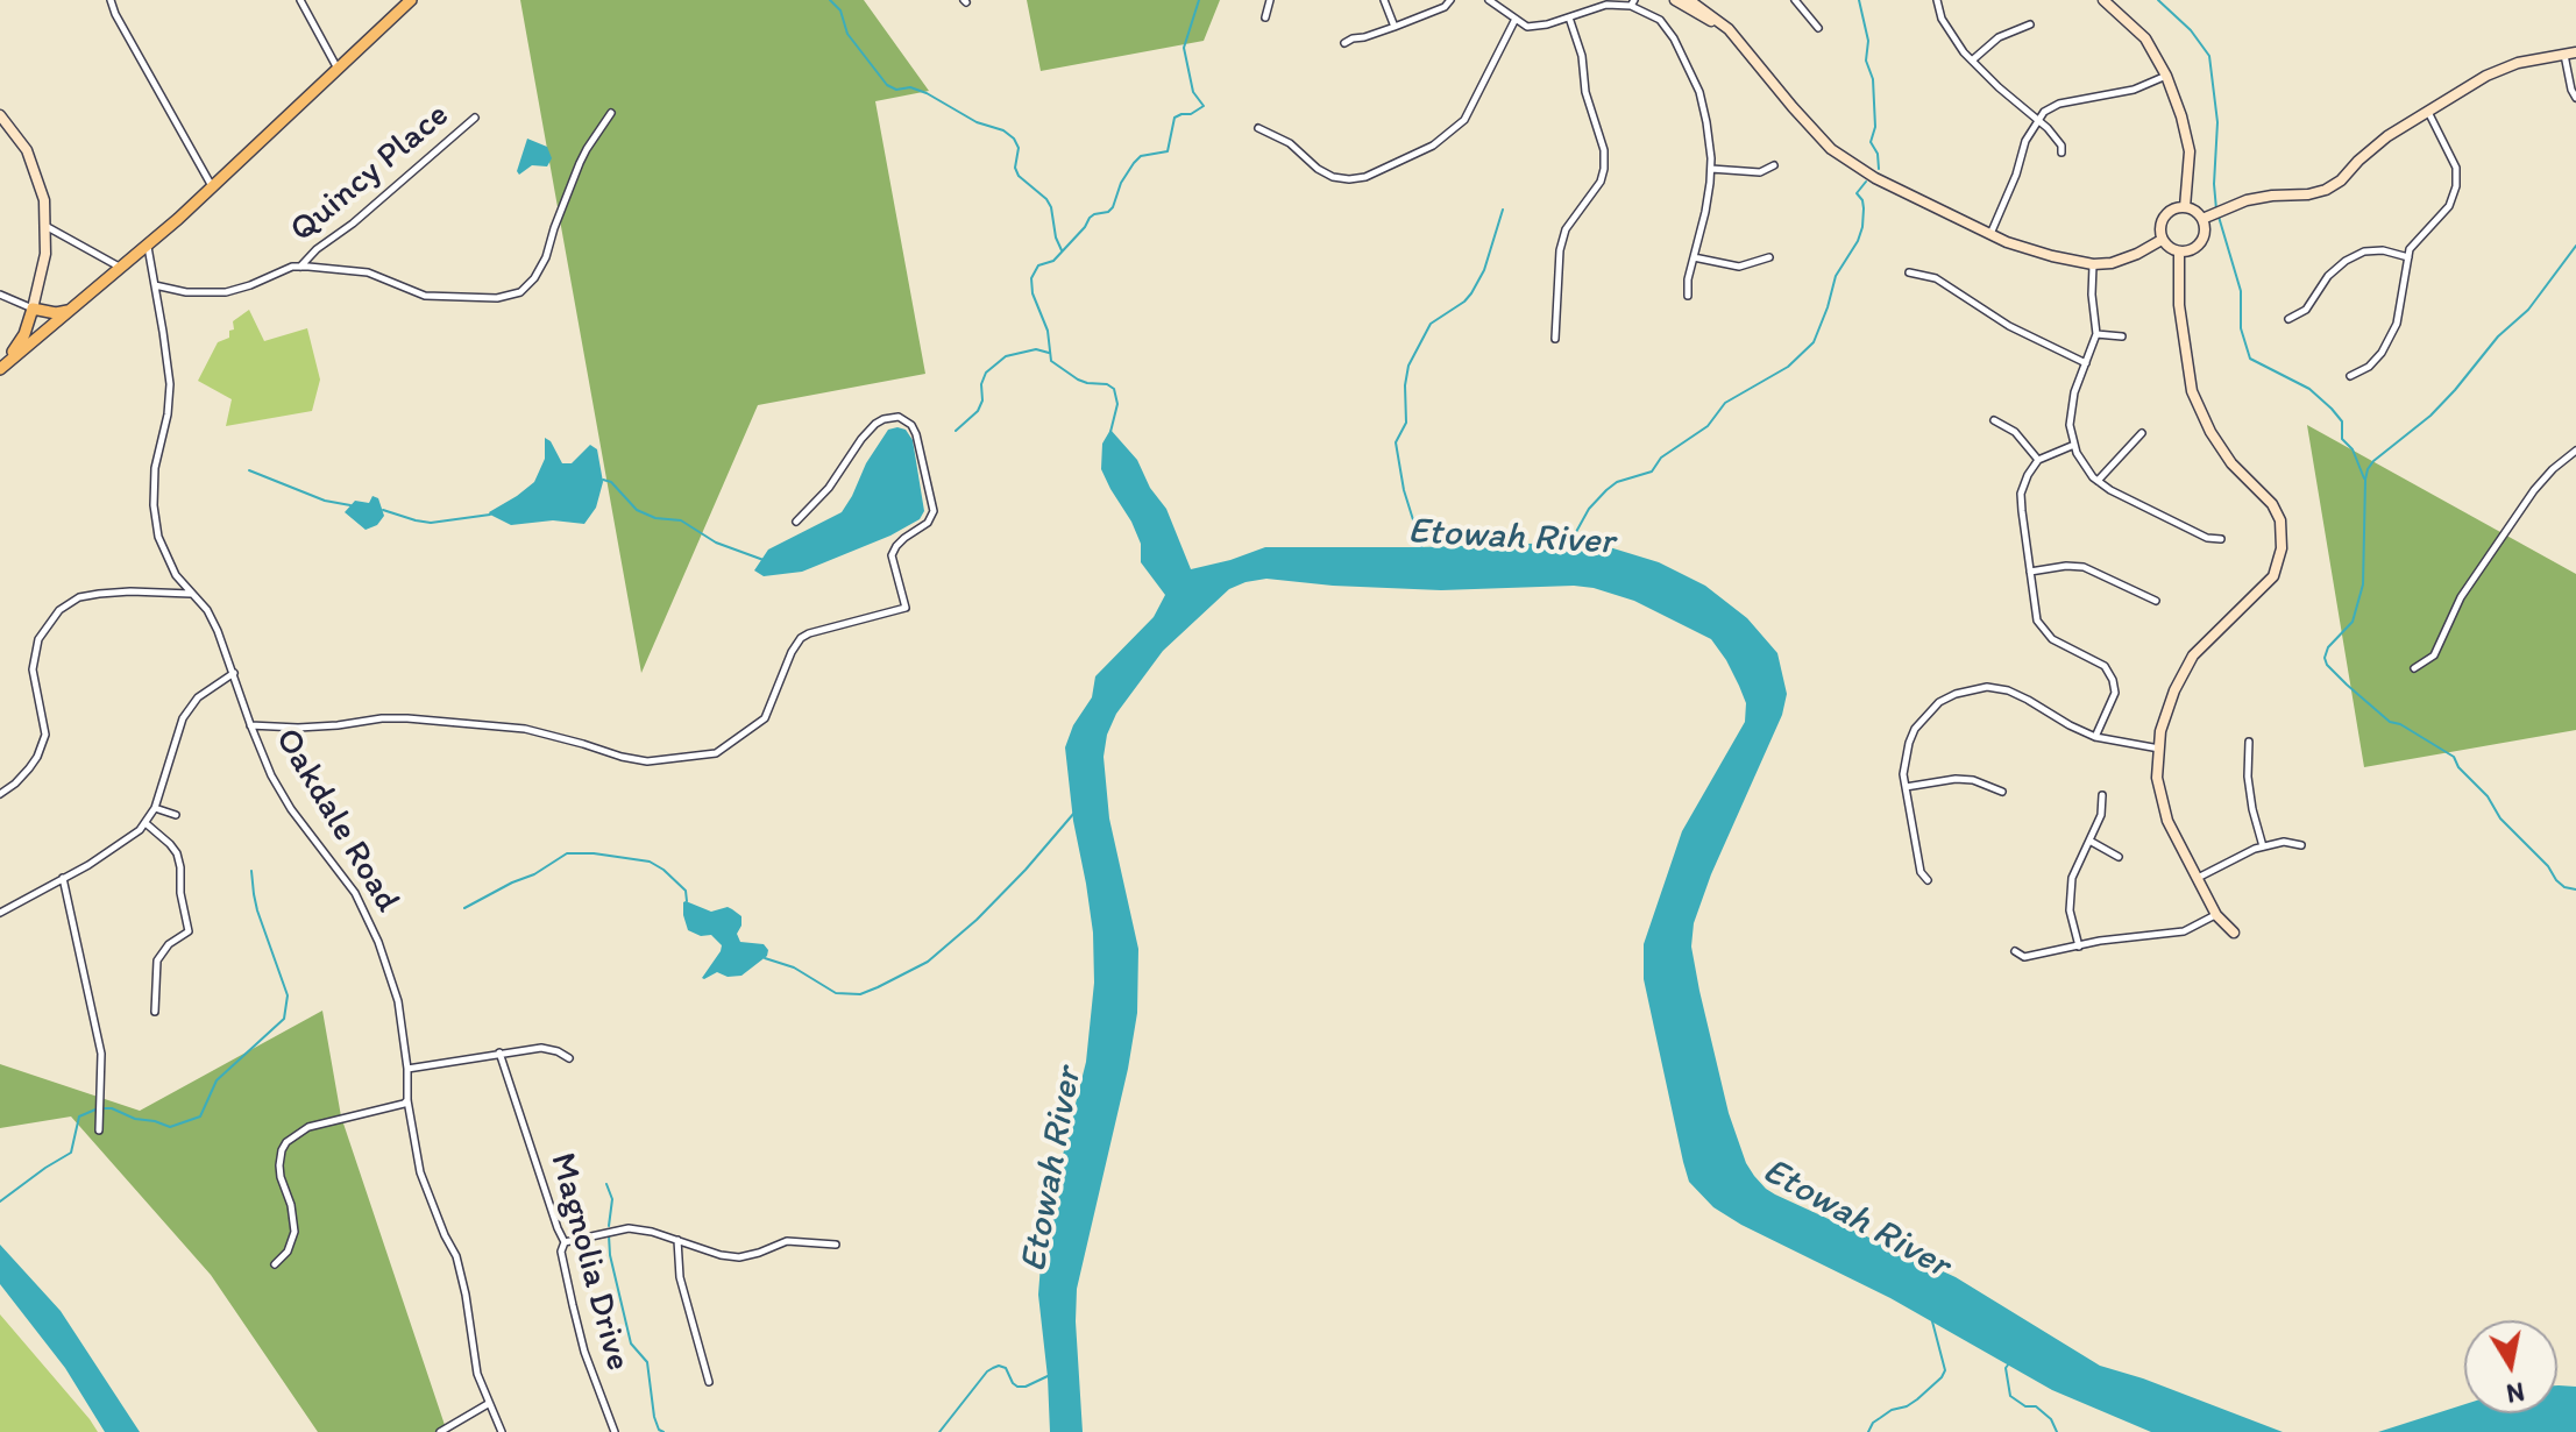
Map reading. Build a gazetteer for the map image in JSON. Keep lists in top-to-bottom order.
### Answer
{
  "streets": {
    "street": ["Quincy Place", "Oakdale Road", "Magnolia Drive"]
  },
  "water": ["Etowah River"],
  "north": "bottom"
}
